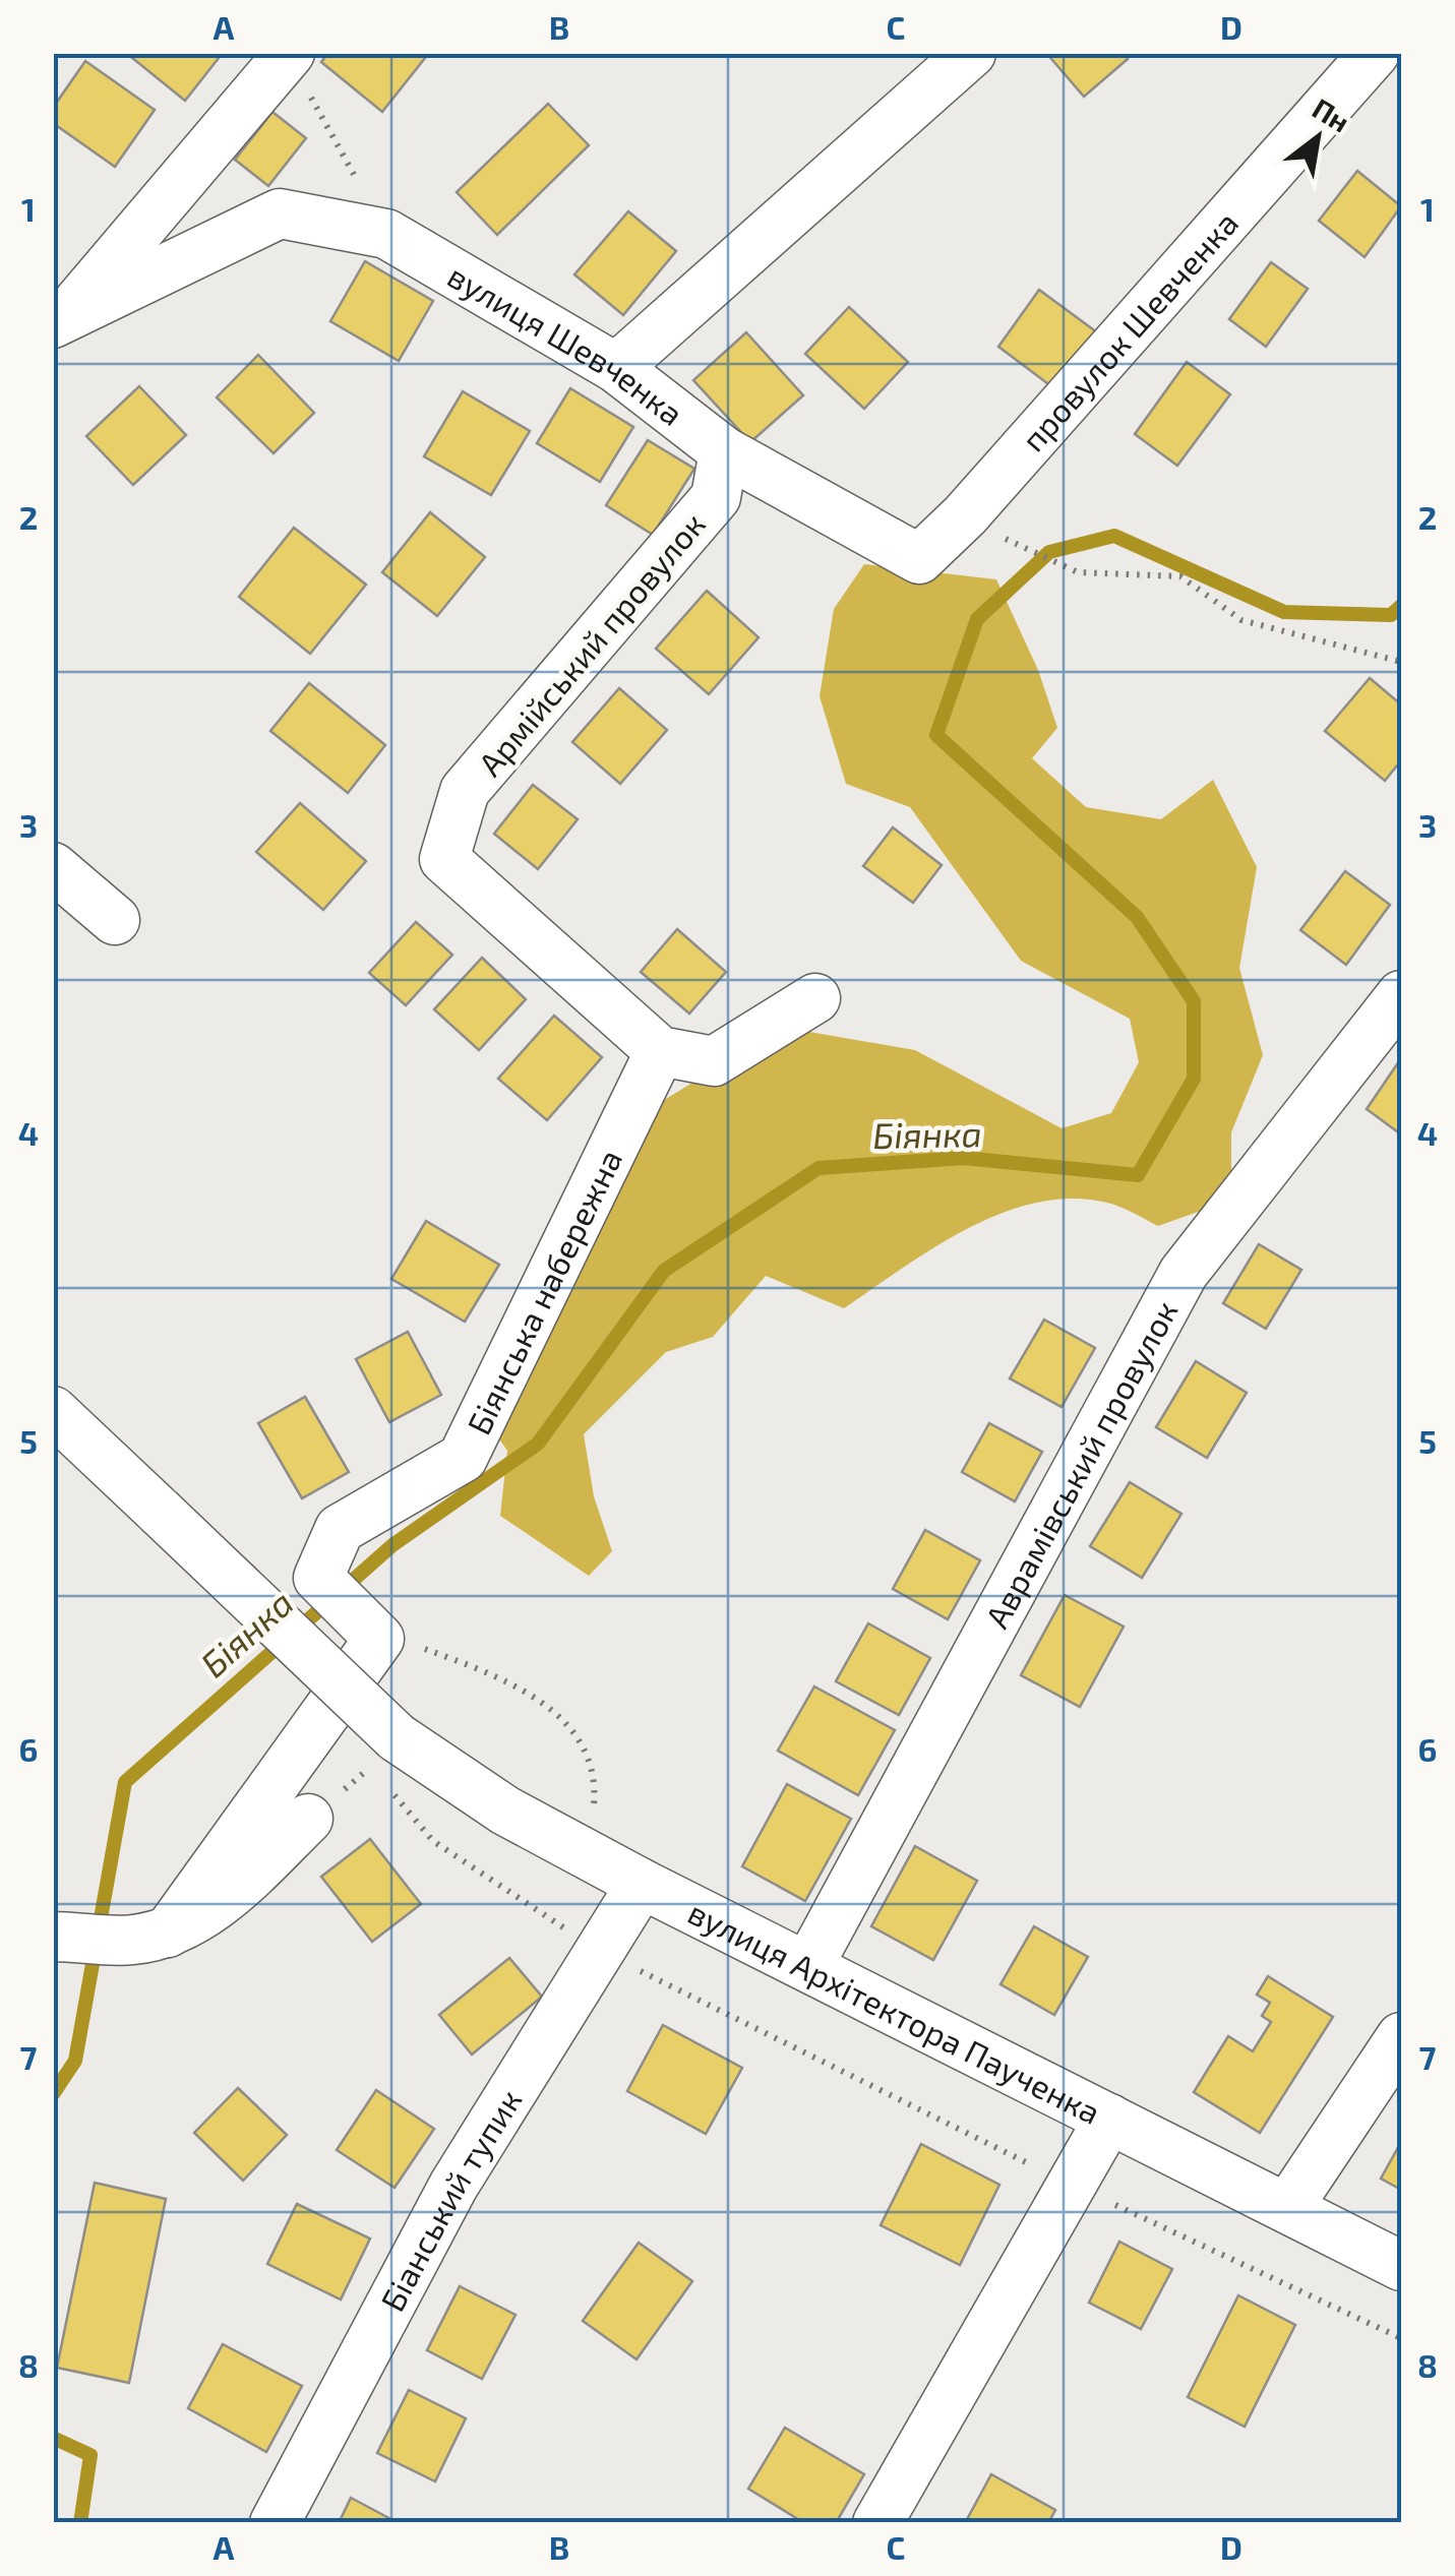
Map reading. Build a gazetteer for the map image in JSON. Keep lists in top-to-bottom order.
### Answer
{
  "streets": {
    "street": [
      "провулок Шевченка",
      "вулиця Шевченка",
      "Армійський провулок",
      "Біянська набережна",
      "Аврамівський провулок",
      "вулиця Архітектора Паученка",
      "Біанський тупик"
    ]
  },
  "crossings": [
    ["провулок Шевченка", "вулиця Шевченка"],
    ["вулиця Шевченка", "Армійський провулок"],
    ["Армійський провулок", "Біянська набережна"],
    ["Аврамівський провулок", "вулиця Архітектора Паученка"],
    ["вулиця Архітектора Паученка", "Біанський тупик"]
  ],
  "water": ["Біянка"],
  "north": "top right",
  "grid": {
    "columns": [
      "A",
      "B",
      "C",
      "D"
    ],
    "rows": [
      "1",
      "2",
      "3",
      "4",
      "5",
      "6",
      "7",
      "8"
    ]
  }
}
